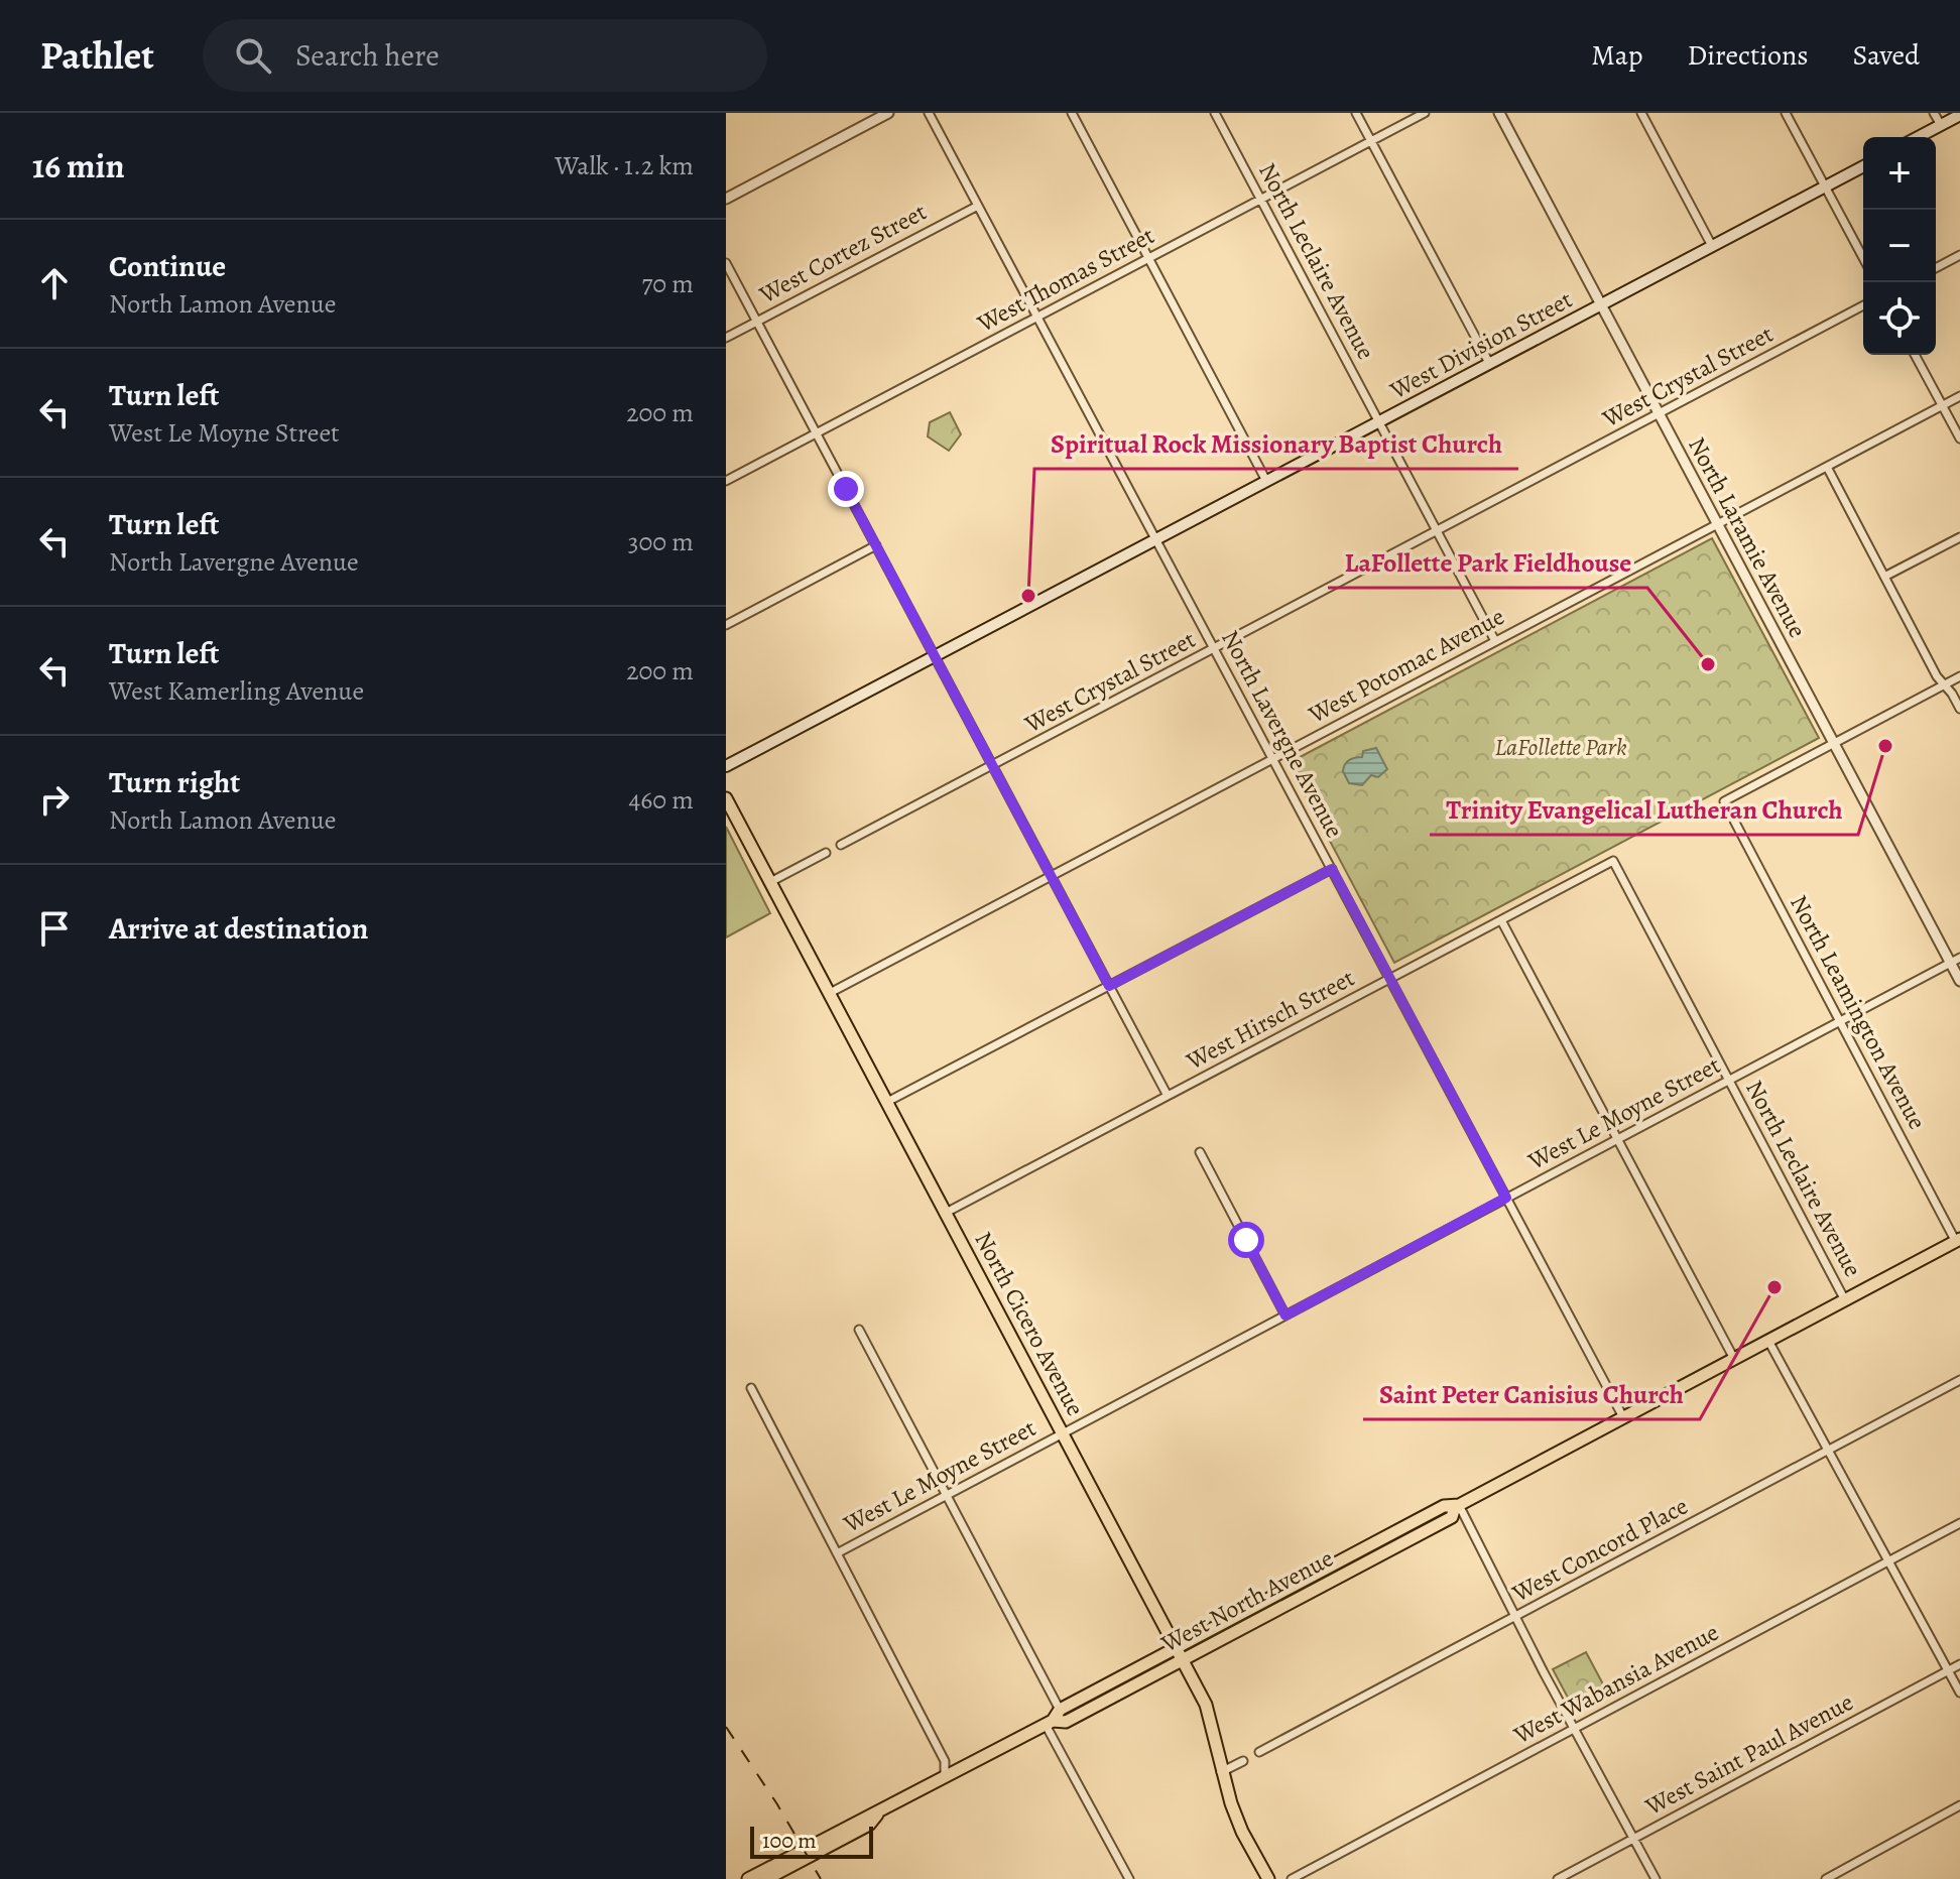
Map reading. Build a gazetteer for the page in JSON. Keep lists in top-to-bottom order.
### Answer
{
  "streets": {
    "main road": ["West Division Street", "North Cicero Avenue", "West North Avenue"],
    "street": [
      "West Cortez Street",
      "North Leclaire Avenue",
      "West Thomas Street",
      "West Crystal Street",
      "North Laramie Avenue",
      "West Potomac Avenue",
      "North Lavergne Avenue",
      "North Leamington Avenue",
      "West Hirsch Street",
      "West Le Moyne Street",
      "West Concord Place",
      "West Wabansia Avenue",
      "West Saint Paul Avenue"
    ]
  },
  "crossings": [
    ["West Cortez Street", "North Lavergne Avenue"],
    ["North Leclaire Avenue", "West Thomas Street"],
    ["North Leclaire Avenue", "West Division Street"],
    ["North Leclaire Avenue", "West Crystal Street"],
    ["North Leclaire Avenue", "West Potomac Avenue"],
    ["North Leclaire Avenue", "West Hirsch Street"],
    ["North Leclaire Avenue", "West Le Moyne Street"],
    ["North Leclaire Avenue", "West North Avenue"],
    ["West Thomas Street", "North Lavergne Avenue"],
    ["West Division Street", "North Laramie Avenue"],
    ["West Division Street", "North Lavergne Avenue"],
    ["West Crystal Street", "North Laramie Avenue"],
    ["West Crystal Street", "North Lavergne Avenue"],
    ["North Laramie Avenue", "West Potomac Avenue"],
    ["North Laramie Avenue", "North Leamington Avenue"],
    ["North Laramie Avenue", "West Le Moyne Street"],
    ["West Potomac Avenue", "North Lavergne Avenue"],
    ["West Potomac Avenue", "North Cicero Avenue"],
    ["North Lavergne Avenue", "West Hirsch Street"],
    ["North Lavergne Avenue", "West Le Moyne Street"],
    ["North Lavergne Avenue", "West North Avenue"],
    ["North Leamington Avenue", "West Le Moyne Street"],
    ["North Leamington Avenue", "West North Avenue"],
    ["West Hirsch Street", "North Cicero Avenue"],
    ["West Le Moyne Street", "North Cicero Avenue"],
    ["North Cicero Avenue", "West North Avenue"]
  ],
  "parks": ["LaFollette Park"],
  "places": [
    "Spiritual Rock Missionary Baptist Church",
    "LaFollette Park Fieldhouse",
    "Trinity Evangelical Lutheran Church",
    "Saint Peter Canisius Church"
  ],
  "scale_bar": "100 m",
  "page": {
    "header": "Pathlet",
    "search": "Search here",
    "nav": ["Map", "Directions", "Saved"],
    "heading": ["16 min", "Walk · 1.2 km"],
    "map_buttons": ["+", "−"],
    "list": [
      ["Continue", "North Lamon Avenue", "70 m"],
      ["Turn left", "West Le Moyne Street", "200 m"],
      ["Turn left", "North Lavergne Avenue", "300 m"],
      ["Turn left", "West Kamerling Avenue", "200 m"],
      ["Turn right", "North Lamon Avenue", "460 m"],
      "Arrive at destination"
    ],
    "scale": "100 m"
  }
}
